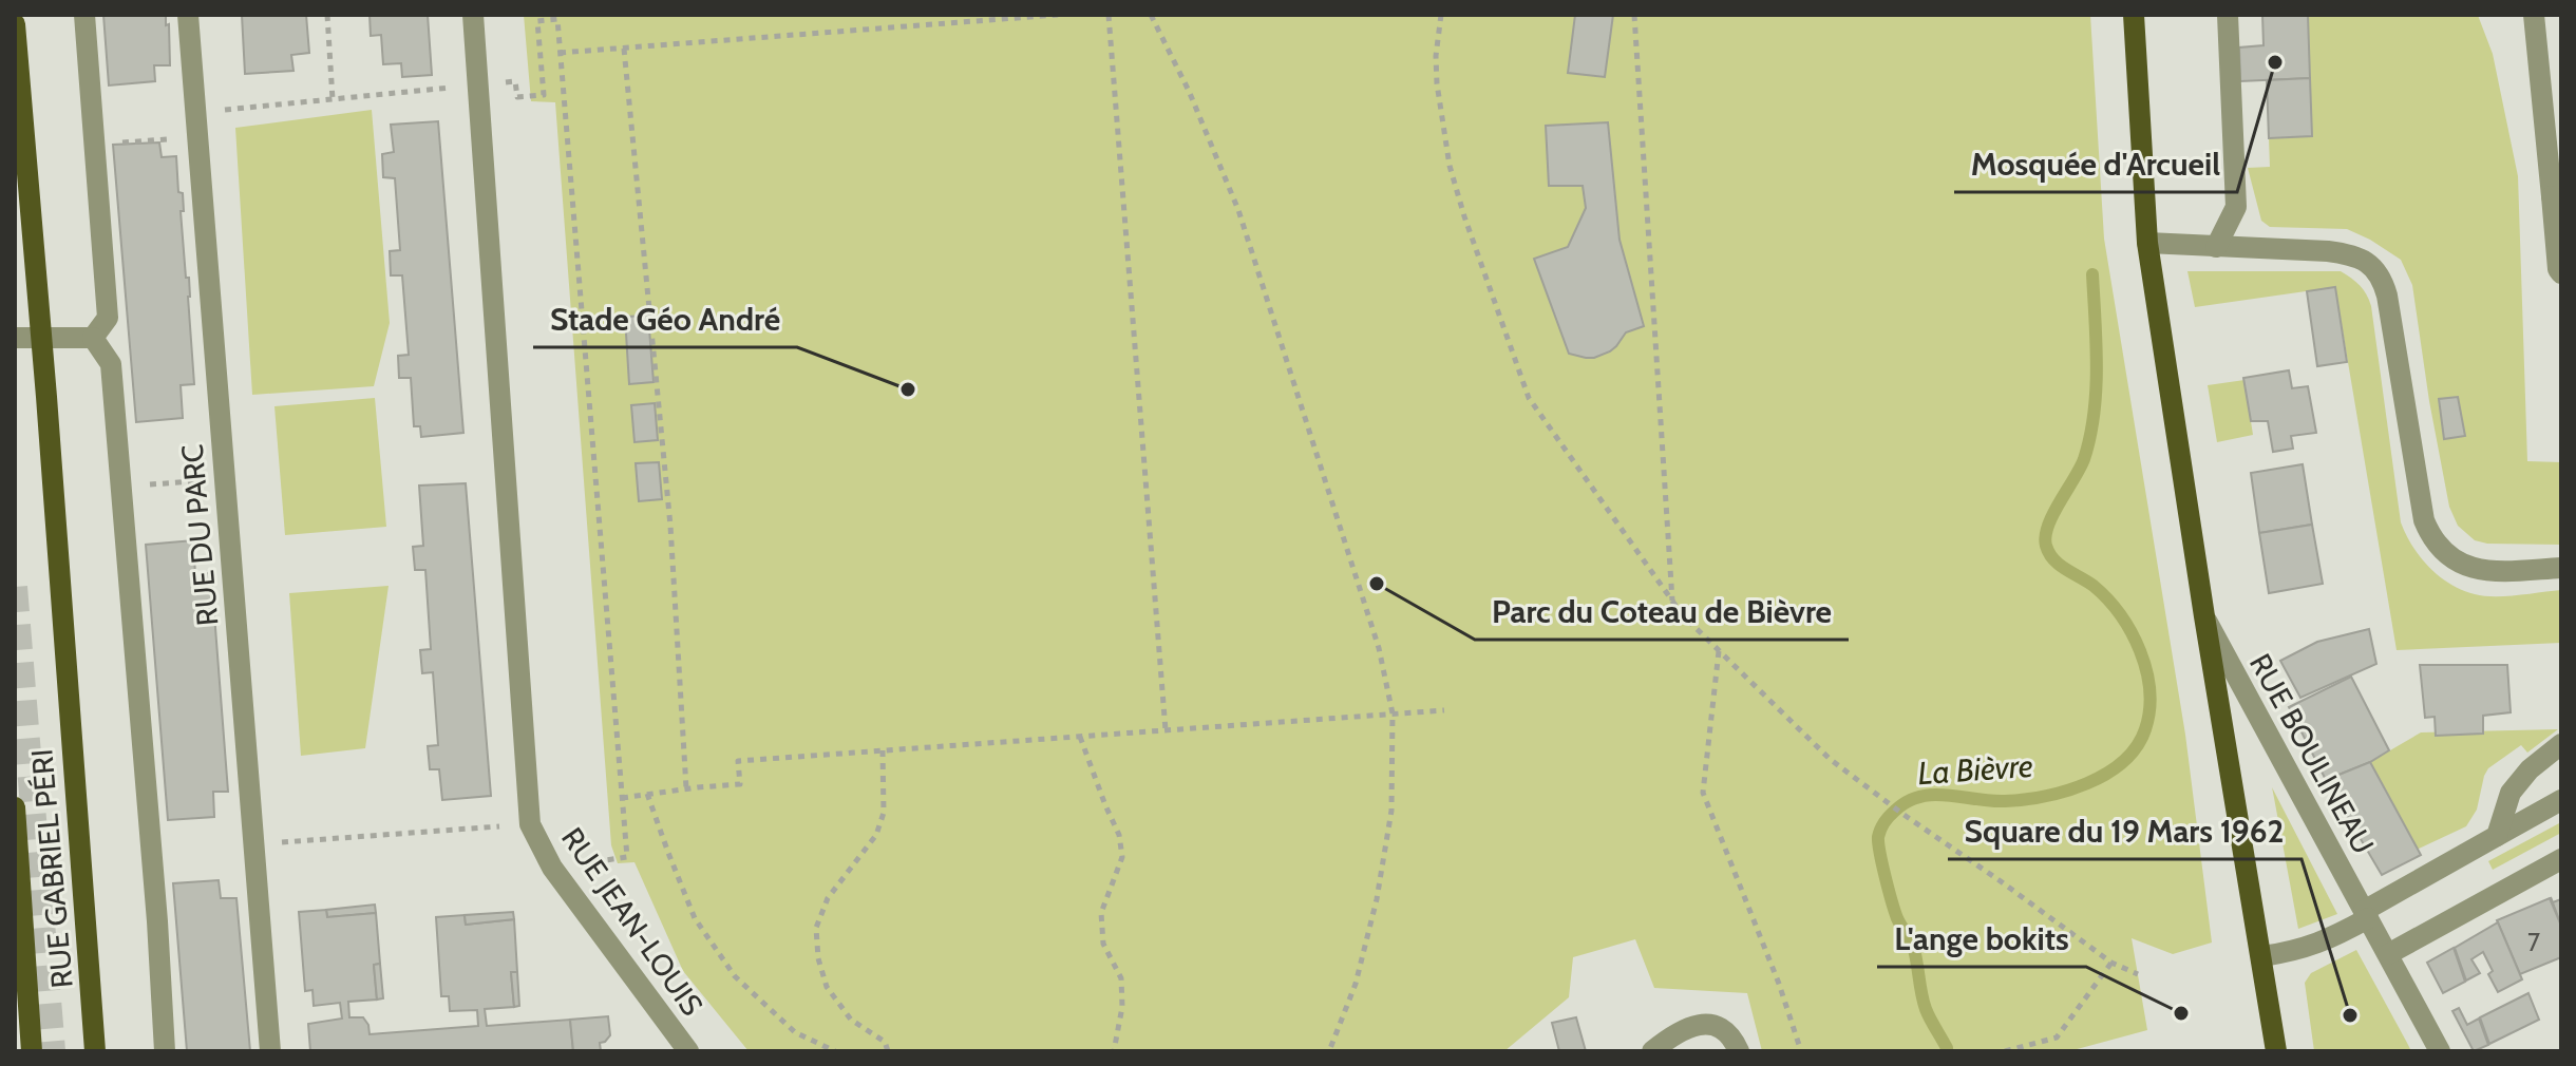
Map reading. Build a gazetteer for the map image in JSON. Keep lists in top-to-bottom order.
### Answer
{
  "streets": {
    "main road": ["RUE GABRIEL PÉRI"],
    "street": ["RUE DU PARC", "RUE BOULINEAU", "RUE JEAN-LOUIS"]
  },
  "water": ["La Bièvre"],
  "places": [
    "Mosquée d'Arcueil",
    "Stade Géo André",
    "Parc du Coteau de Bièvre",
    "L'ange bokits",
    "Square du 19 Mars 1962"
  ],
  "house_numbers": ["7"]
}
